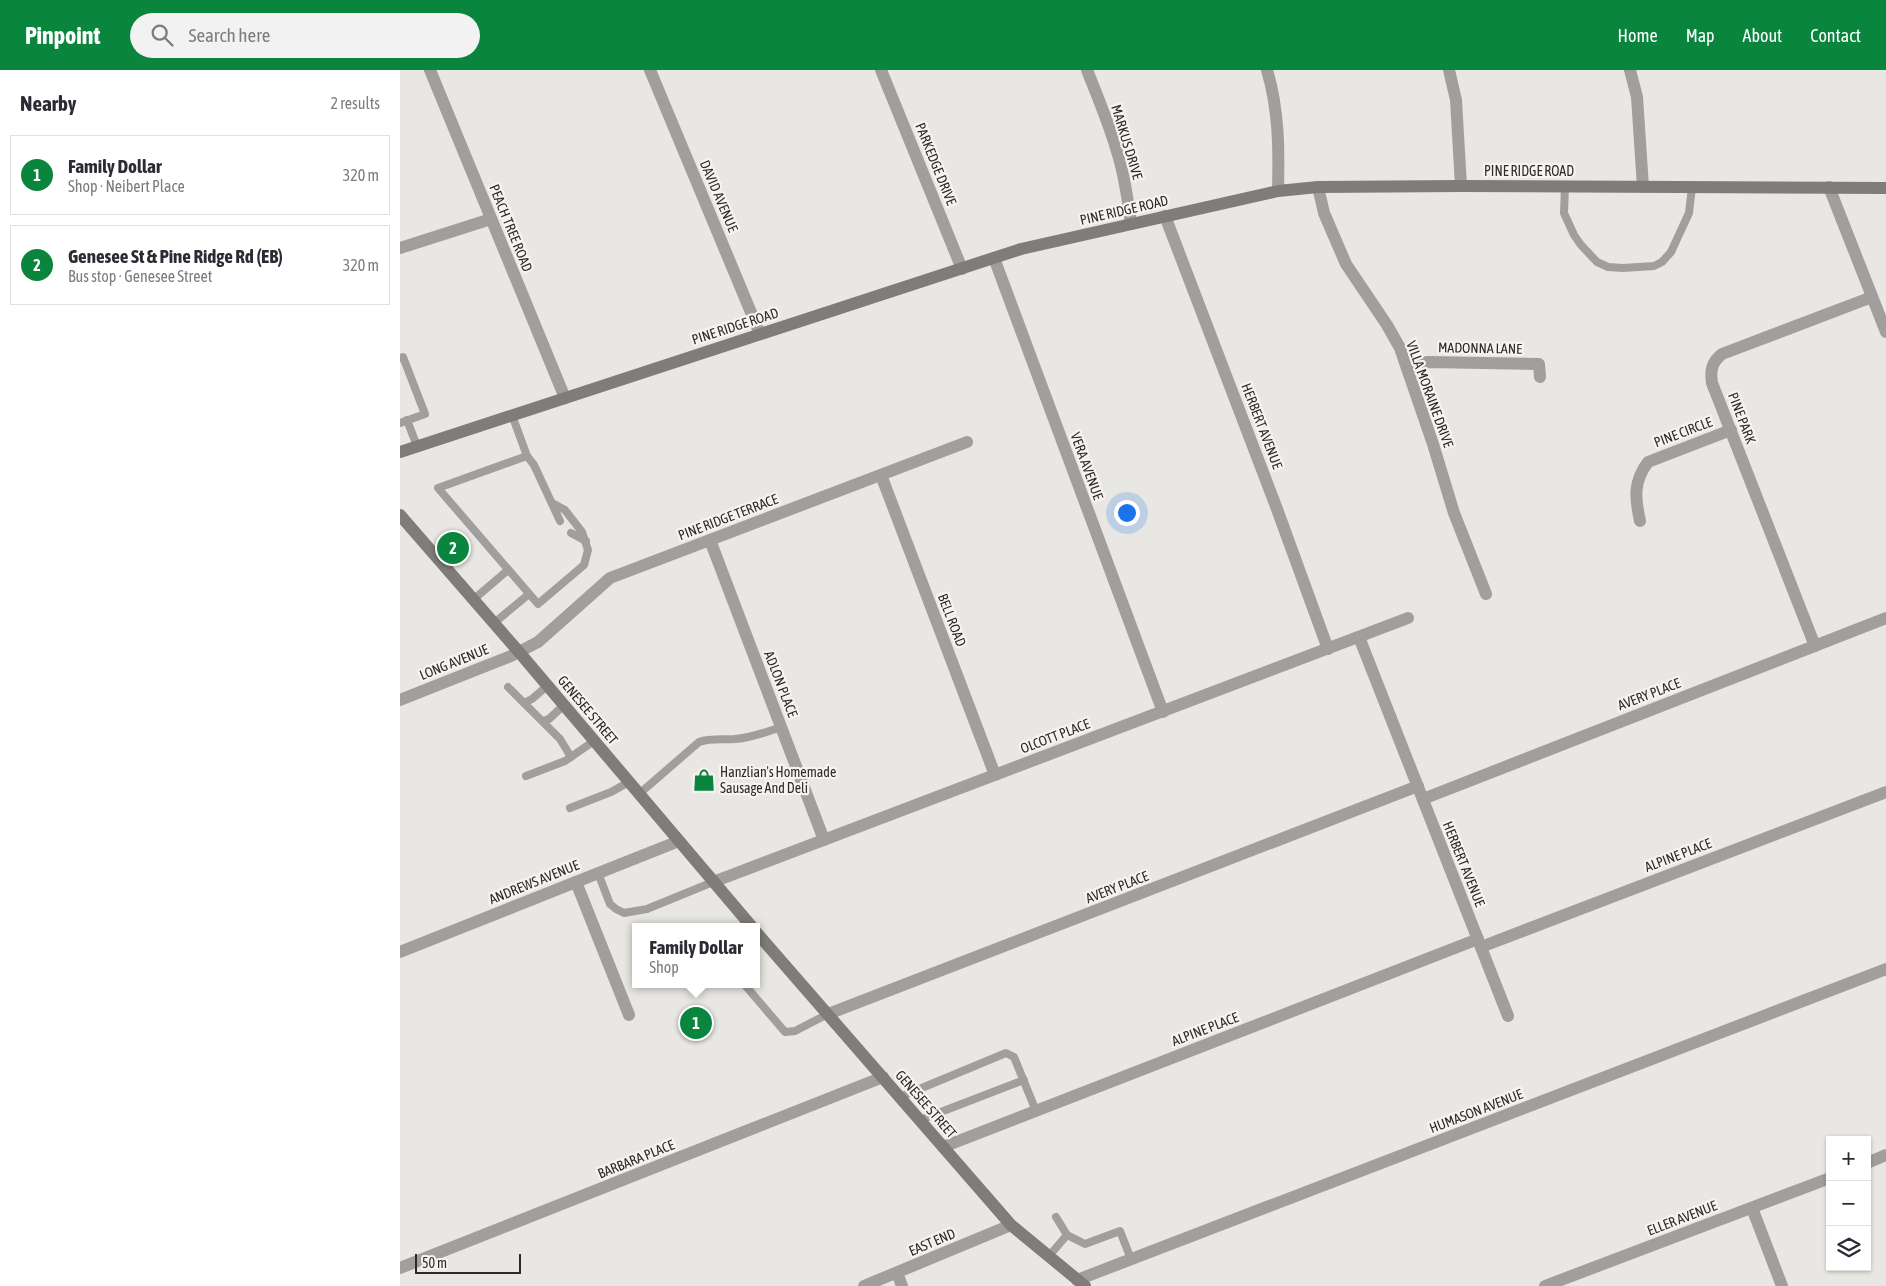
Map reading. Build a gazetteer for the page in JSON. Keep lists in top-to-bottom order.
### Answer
{
  "streets": {
    "street": [
      "MARKUS DRIVE",
      "PARKEDGE DRIVE",
      "PINE RIDGE ROAD",
      "DAVID AVENUE",
      "PEACH TREE ROAD",
      "MADONNA LANE",
      "VILLA MORAINE DRIVE",
      "PINE PARK",
      "HERBERT AVENUE",
      "PINE CIRCLE",
      "VERA AVENUE",
      "PINE RIDGE TERRACE",
      "BELL ROAD",
      "LONG AVENUE",
      "ADLON PLACE",
      "AVERY PLACE",
      "GENESEE STREET",
      "OLCOTT PLACE",
      "ALPINE PLACE",
      "ANDREWS AVENUE",
      "HUMASON AVENUE",
      "BARBARA PLACE",
      "ELLER AVENUE",
      "EAST END"
    ]
  },
  "crossings": [
    ["MARKUS DRIVE", "PINE RIDGE ROAD"],
    ["PARKEDGE DRIVE", "PINE RIDGE ROAD"],
    ["PINE RIDGE ROAD", "DAVID AVENUE"],
    ["PINE RIDGE ROAD", "PEACH TREE ROAD"],
    ["PINE RIDGE ROAD", "VILLA MORAINE DRIVE"],
    ["PINE RIDGE ROAD", "HERBERT AVENUE"],
    ["PINE RIDGE ROAD", "VERA AVENUE"],
    ["MADONNA LANE", "VILLA MORAINE DRIVE"],
    ["PINE PARK", "PINE CIRCLE"],
    ["PINE PARK", "AVERY PLACE"],
    ["HERBERT AVENUE", "AVERY PLACE"],
    ["HERBERT AVENUE", "OLCOTT PLACE"],
    ["HERBERT AVENUE", "ALPINE PLACE"],
    ["VERA AVENUE", "OLCOTT PLACE"],
    ["PINE RIDGE TERRACE", "BELL ROAD"],
    ["PINE RIDGE TERRACE", "LONG AVENUE"],
    ["PINE RIDGE TERRACE", "ADLON PLACE"],
    ["PINE RIDGE TERRACE", "GENESEE STREET"],
    ["BELL ROAD", "OLCOTT PLACE"],
    ["LONG AVENUE", "GENESEE STREET"],
    ["ADLON PLACE", "OLCOTT PLACE"],
    ["AVERY PLACE", "GENESEE STREET"],
    ["GENESEE STREET", "OLCOTT PLACE"],
    ["GENESEE STREET", "ALPINE PLACE"],
    ["GENESEE STREET", "ANDREWS AVENUE"],
    ["GENESEE STREET", "HUMASON AVENUE"],
    ["GENESEE STREET", "BARBARA PLACE"],
    ["GENESEE STREET", "EAST END"]
  ],
  "places": {
    "shop": ["Hanzlian's Homemade Sausage And Deli"]
  },
  "scale_bar": "50 m",
  "page": {
    "header": "Pinpoint",
    "search": "Search here",
    "nav": [
      "Home",
      "Map",
      "About",
      "Contact"
    ],
    "heading": ["Nearby", "2 results"],
    "list": [
      {
        "mark": "1",
        "name": "Family Dollar",
        "note": "Shop · Neibert Place",
        "value": "320 m"
      },
      {
        "mark": "2",
        "name": "Genesee St & Pine Ridge Rd (EB)",
        "note": "Bus stop · Genesee Street",
        "value": "320 m"
      }
    ],
    "pins": ["2", "1"],
    "popup": ["Family Dollar", "Shop"],
    "map_buttons": ["+", "−"],
    "scale": "50 m"
  }
}
